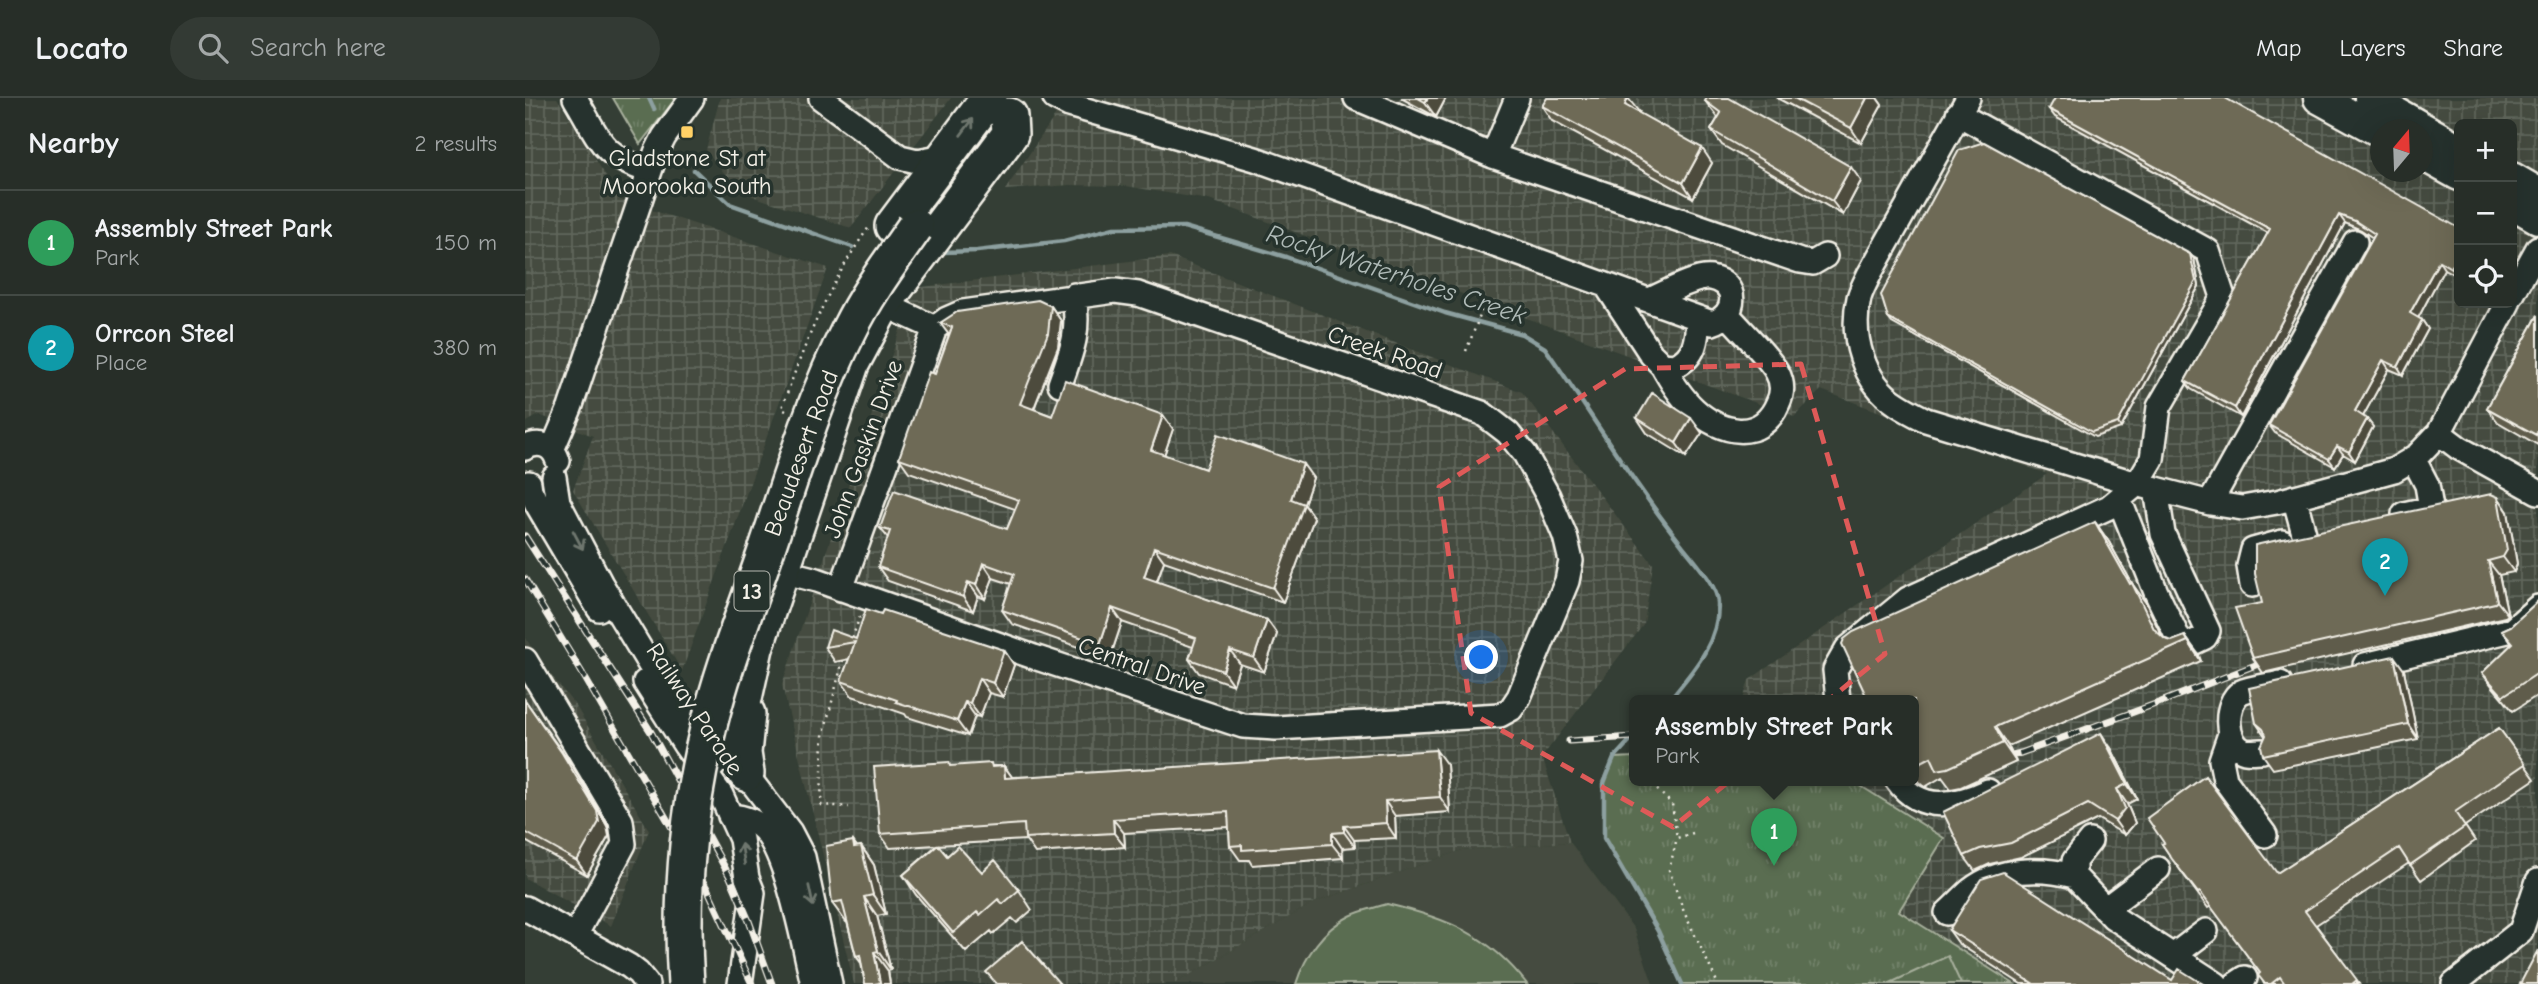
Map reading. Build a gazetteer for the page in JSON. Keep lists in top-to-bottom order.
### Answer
{
  "streets": {
    "highway": ["Beaudesert Road", "13"],
    "street": [
      "Creek Road",
      "John Gaskin Drive",
      "Central Drive",
      "Railway Parade"
    ]
  },
  "crossings": [
    ["Creek Road", "John Gaskin Drive"],
    ["Creek Road", "Central Drive"],
    ["John Gaskin Drive", "Central Drive"]
  ],
  "water": ["Rocky Waterholes Creek"],
  "places": {
    "transit": ["Gladstone St at Moorooka South"]
  },
  "north": "top",
  "page": {
    "header": "Locato",
    "search": "Search here",
    "nav": ["Map", "Layers", "Share"],
    "heading": ["Nearby", "2 results"],
    "map_buttons": ["+", "−"],
    "list": [
      {
        "mark": "1",
        "name": "Assembly Street Park",
        "note": "Park",
        "value": "150 m"
      },
      {
        "mark": "2",
        "name": "Orrcon Steel",
        "note": "Place",
        "value": "380 m"
      }
    ],
    "pins": ["2", "1"],
    "popup": ["Assembly Street Park", "Park"]
  }
}
